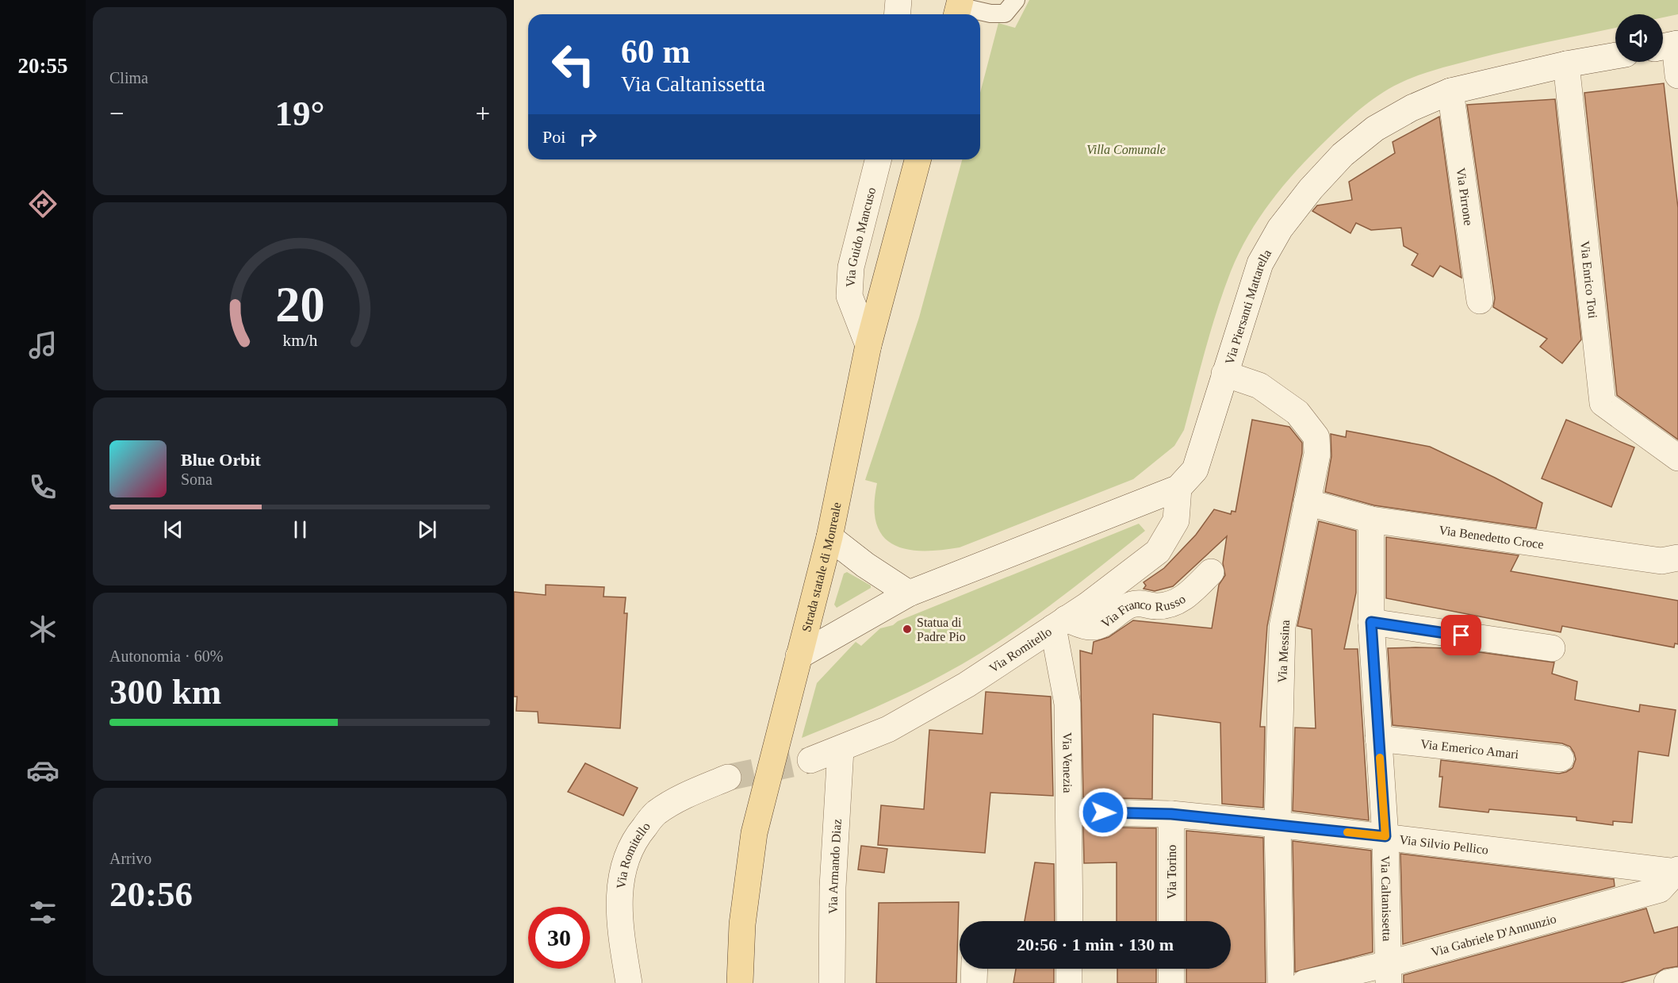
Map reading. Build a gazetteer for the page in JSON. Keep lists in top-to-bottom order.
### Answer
{
  "streets": {
    "main road": ["Strada statale di Monreale"],
    "street": [
      "Via Pirrone",
      "Via Guido Mancuso",
      "Via Enrico Toti",
      "Via Piersanti Mattarella",
      "Via Benedetto Croce",
      "Via Franco Russo",
      "Via Romitello",
      "Via Messina",
      "Via Emerico Amari",
      "Via Venezia",
      "Via Silvio Pellico",
      "Via Armando Diaz",
      "Via Torino",
      "Via Caltanissetta",
      "Via Gabriele D'Annunzio"
    ]
  },
  "crossings": [
    ["Via Pirrone", "Via Piersanti Mattarella"],
    ["Via Guido Mancuso", "Strada statale di Monreale"],
    ["Via Enrico Toti", "Via Piersanti Mattarella"],
    ["Via Piersanti Mattarella", "Strada statale di Monreale"],
    ["Via Piersanti Mattarella", "Via Romitello"],
    ["Via Piersanti Mattarella", "Via Messina"],
    ["Via Benedetto Croce", "Via Messina"],
    ["Via Benedetto Croce", "Via Caltanissetta"],
    ["Via Franco Russo", "Via Romitello"],
    ["Via Franco Russo", "Via Venezia"],
    ["Via Romitello", "Via Venezia"],
    ["Via Romitello", "Via Armando Diaz"],
    ["Via Messina", "Via Silvio Pellico"],
    ["Via Emerico Amari", "Via Caltanissetta"],
    ["Via Venezia", "Via Silvio Pellico"],
    ["Via Silvio Pellico", "Via Torino"],
    ["Via Silvio Pellico", "Via Caltanissetta"],
    ["Via Silvio Pellico", "Via Gabriele D'Annunzio"],
    ["Via Caltanissetta", "Via Gabriele D'Annunzio"]
  ],
  "parks": ["Villa Comunale"],
  "places": ["Statua di Padre Pio"],
  "page": {
    "tabs": "20:55",
    "tile": [
      "Clima",
      ["Autonomia · 60%", "300 km"],
      ["Arrivo", "20:56"]
    ],
    "turn": ["60 m", "Via Caltanissetta"],
    "heat": ["−", "19°", "+"],
    "then": "Poi",
    "song": ["Blue Orbit", "Sona"],
    "limit": "30",
    "trip": "20:56 · 1 min · 130 m",
    "gauge": ["20", "km/h"]
  }
}
